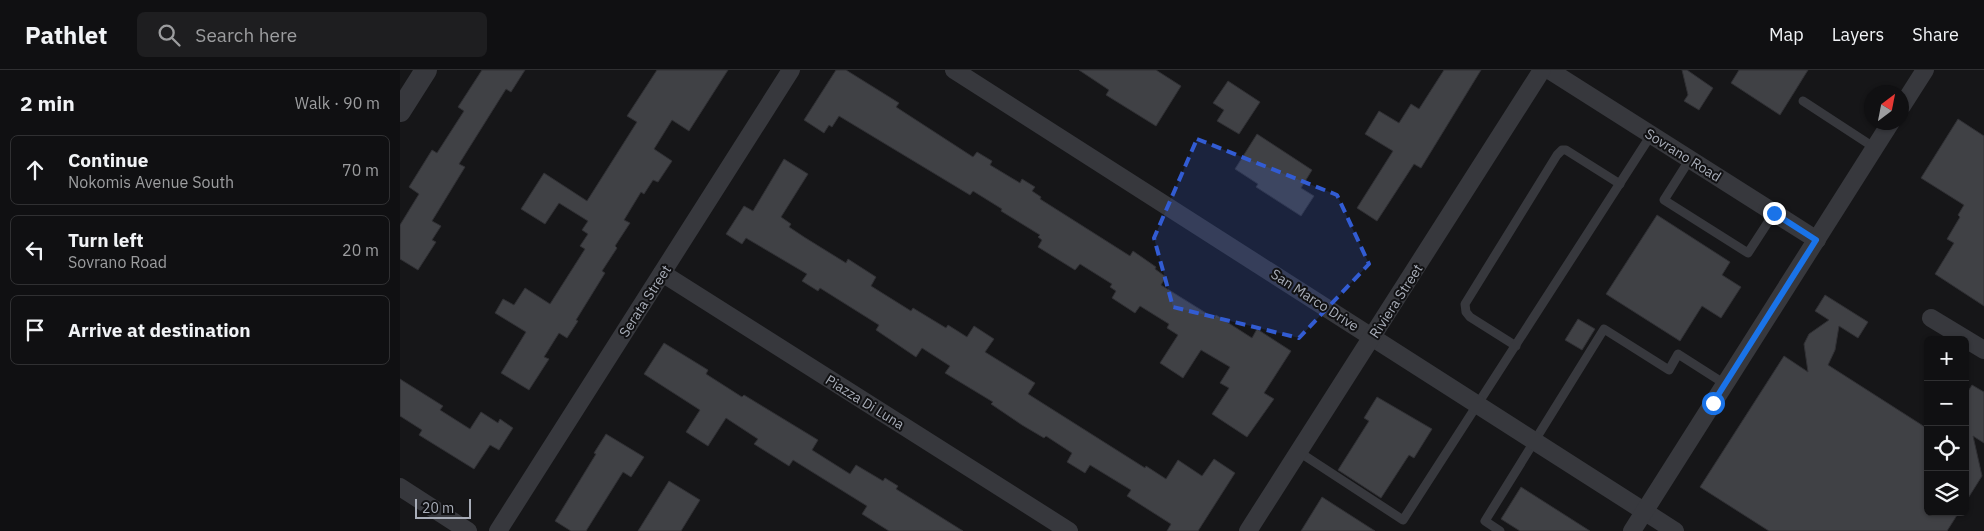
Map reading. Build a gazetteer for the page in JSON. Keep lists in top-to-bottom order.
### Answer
{
  "streets": {
    "street": [
      "Sovrano Road",
      "San Marco Drive",
      "Serata Street",
      "Riviera Street",
      "Piazza Di Luna"
    ]
  },
  "crossings": [
    ["San Marco Drive", "Riviera Street"],
    ["Serata Street", "Piazza Di Luna"]
  ],
  "scale_bar": "20 m",
  "north": "top right",
  "page": {
    "header": "Pathlet",
    "search": "Search here",
    "nav": ["Map", "Layers", "Share"],
    "heading": ["2 min", "Walk · 90 m"],
    "list": [
      ["Continue", "Nokomis Avenue South", "70 m"],
      ["Turn left", "Sovrano Road", "20 m"],
      "Arrive at destination"
    ],
    "map_buttons": ["+", "−"],
    "scale": "20 m"
  }
}
